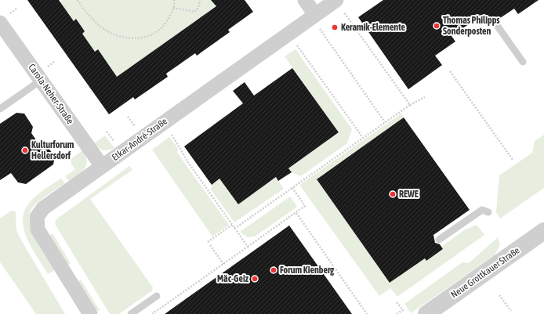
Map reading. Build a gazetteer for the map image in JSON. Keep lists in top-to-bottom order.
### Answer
{
  "streets": {
    "street": ["Carola-Neher-Straße", "Etkar-André-Straße", "Neue Grottkauer Straße"]
  },
  "crossings": [
    ["Carola-Neher-Straße", "Etkar-André-Straße"]
  ],
  "places": [
    "Thomas Philipps Sonderposten",
    "Keramik-Elemente",
    "Kulturforum Hellersdorf",
    "REWE",
    "Forum Kienberg",
    "Mäc-Geiz"
  ]
}
